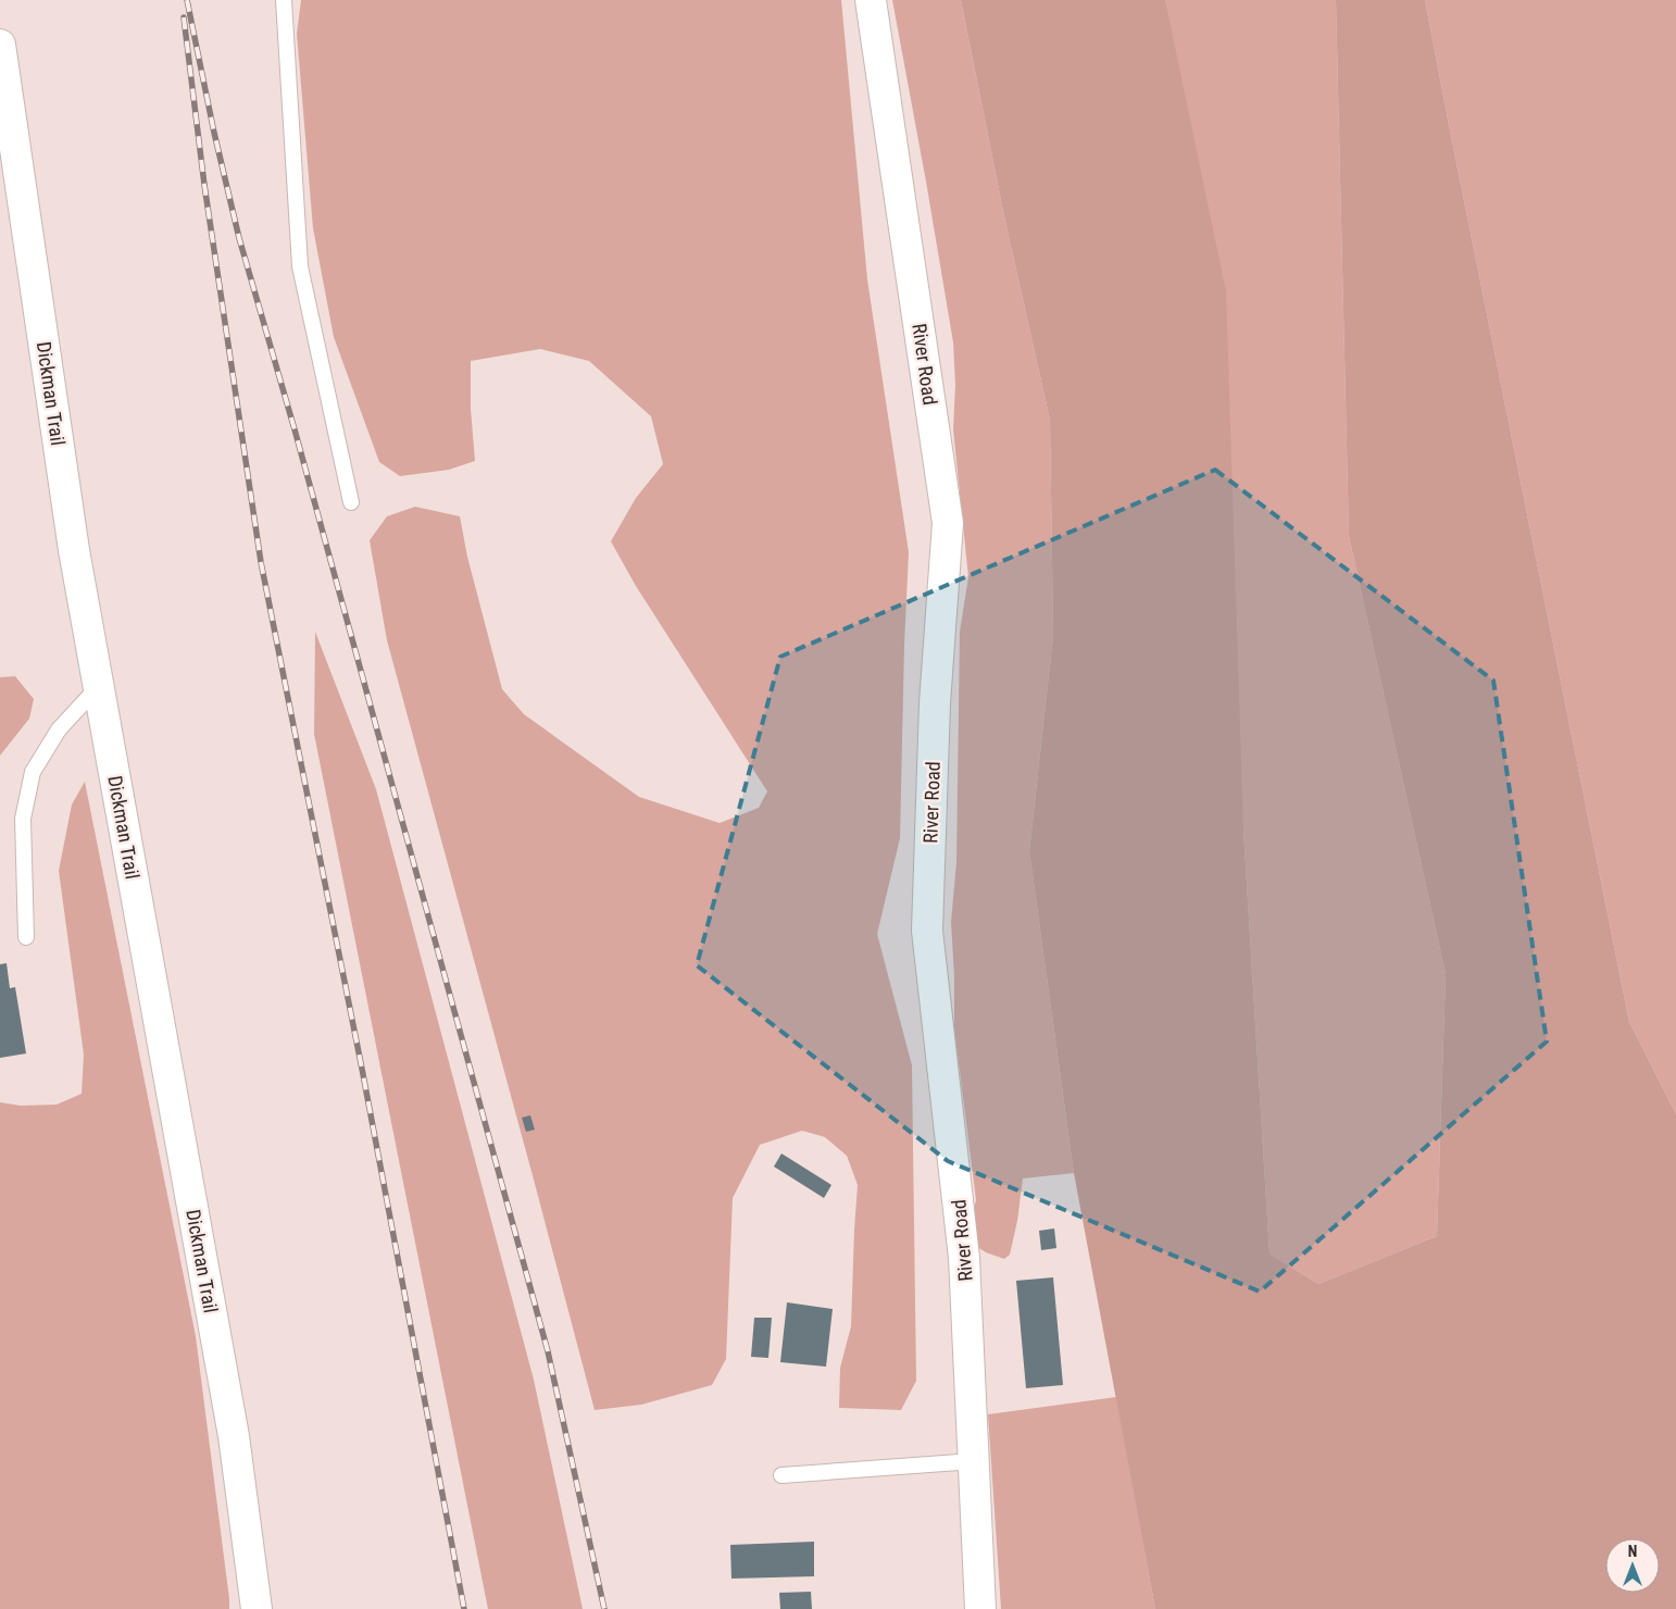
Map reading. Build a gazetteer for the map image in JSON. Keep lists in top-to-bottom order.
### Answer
{
  "streets": {
    "street": ["River Road", "Dickman Trail"]
  },
  "north": "top"
}
